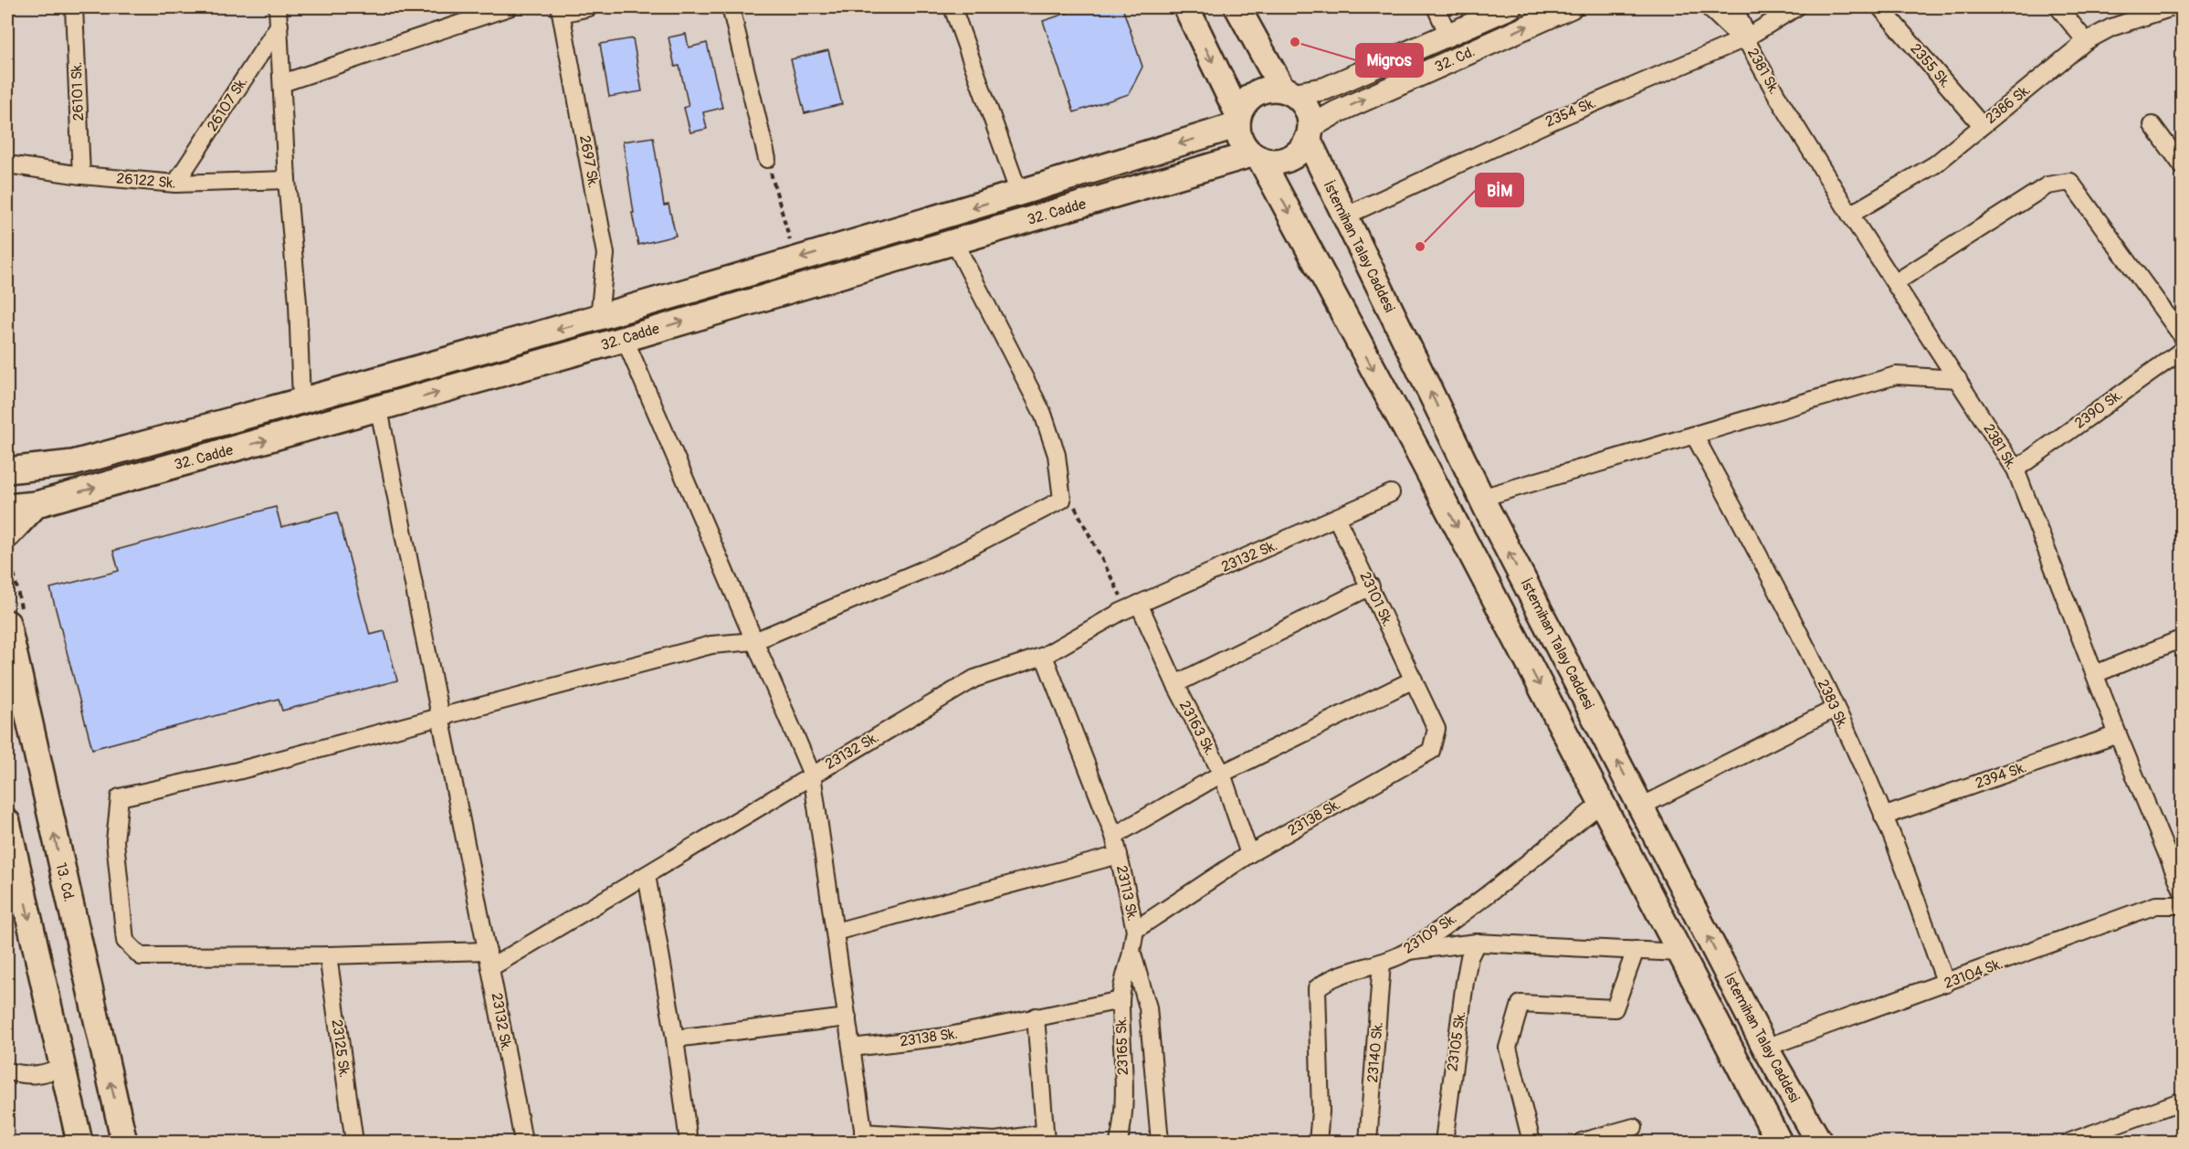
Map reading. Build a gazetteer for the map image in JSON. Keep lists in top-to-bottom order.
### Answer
{
  "streets": {
    "main road": ["32. Cadde", "İstemihan Talay Caddesi", "13. Cd."],
    "street": [
      "32. Cd.",
      "2355 Sk.",
      "2381 Sk.",
      "26101 Sk.",
      "26107 Sk.",
      "2386 Sk.",
      "2354 Sk.",
      "2697 Sk.",
      "26122 Sk.",
      "2390 Sk.",
      "23132 Sk.",
      "23101 Sk.",
      "2383 Sk.",
      "23163 Sk.",
      "2394 Sk.",
      "23138 Sk.",
      "23113 Sk.",
      "23109 Sk.",
      "23104 Sk.",
      "23105 Sk.",
      "23165 Sk.",
      "23125 Sk.",
      "23140 Sk."
    ]
  },
  "crossings": [
    ["32. Cd.", "32. Cadde"],
    ["32. Cd.", "İstemihan Talay Caddesi"],
    ["2355 Sk.", "2386 Sk."],
    ["2381 Sk.", "2386 Sk."],
    ["2381 Sk.", "2354 Sk."],
    ["2381 Sk.", "2390 Sk."],
    ["2381 Sk.", "2394 Sk."],
    ["26101 Sk.", "26122 Sk."],
    ["26107 Sk.", "26122 Sk."],
    ["2354 Sk.", "İstemihan Talay Caddesi"],
    ["2697 Sk.", "32. Cadde"],
    ["32. Cadde", "İstemihan Talay Caddesi"],
    ["İstemihan Talay Caddesi", "23104 Sk."],
    ["23132 Sk.", "23101 Sk."],
    ["23132 Sk.", "23163 Sk."],
    ["23132 Sk.", "23113 Sk."],
    ["23101 Sk.", "23138 Sk."],
    ["2383 Sk.", "2394 Sk."],
    ["2383 Sk.", "23104 Sk."],
    ["23163 Sk.", "23138 Sk."],
    ["23138 Sk.", "23113 Sk."],
    ["23138 Sk.", "23165 Sk."],
    ["23113 Sk.", "23165 Sk."],
    ["23109 Sk.", "23140 Sk."]
  ],
  "places": ["Migros", "BİM"]
}
